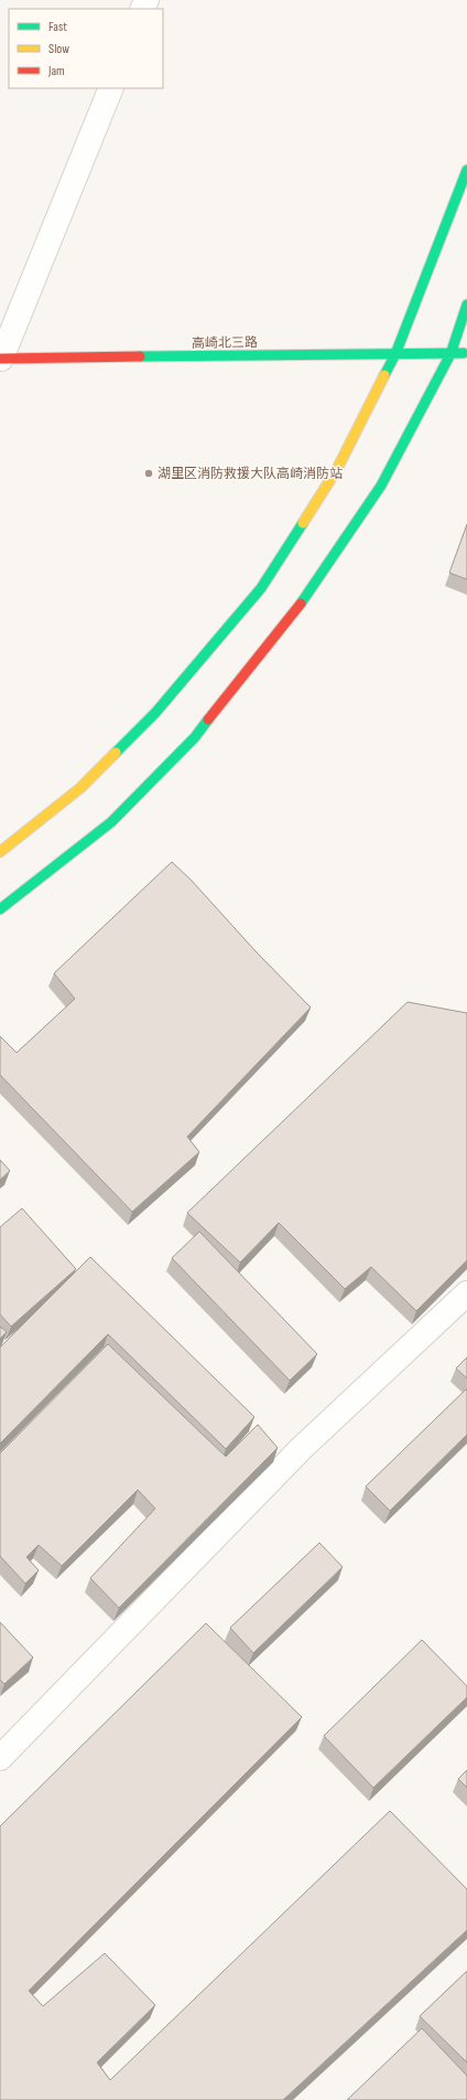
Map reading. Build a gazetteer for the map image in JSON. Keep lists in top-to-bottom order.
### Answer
{
  "streets": {
    "main road": ["高崎北三路"]
  },
  "places": ["湖里区消防救援大队高崎消防站"],
  "legend": ["Fast", "Slow", "Jam"]
}
